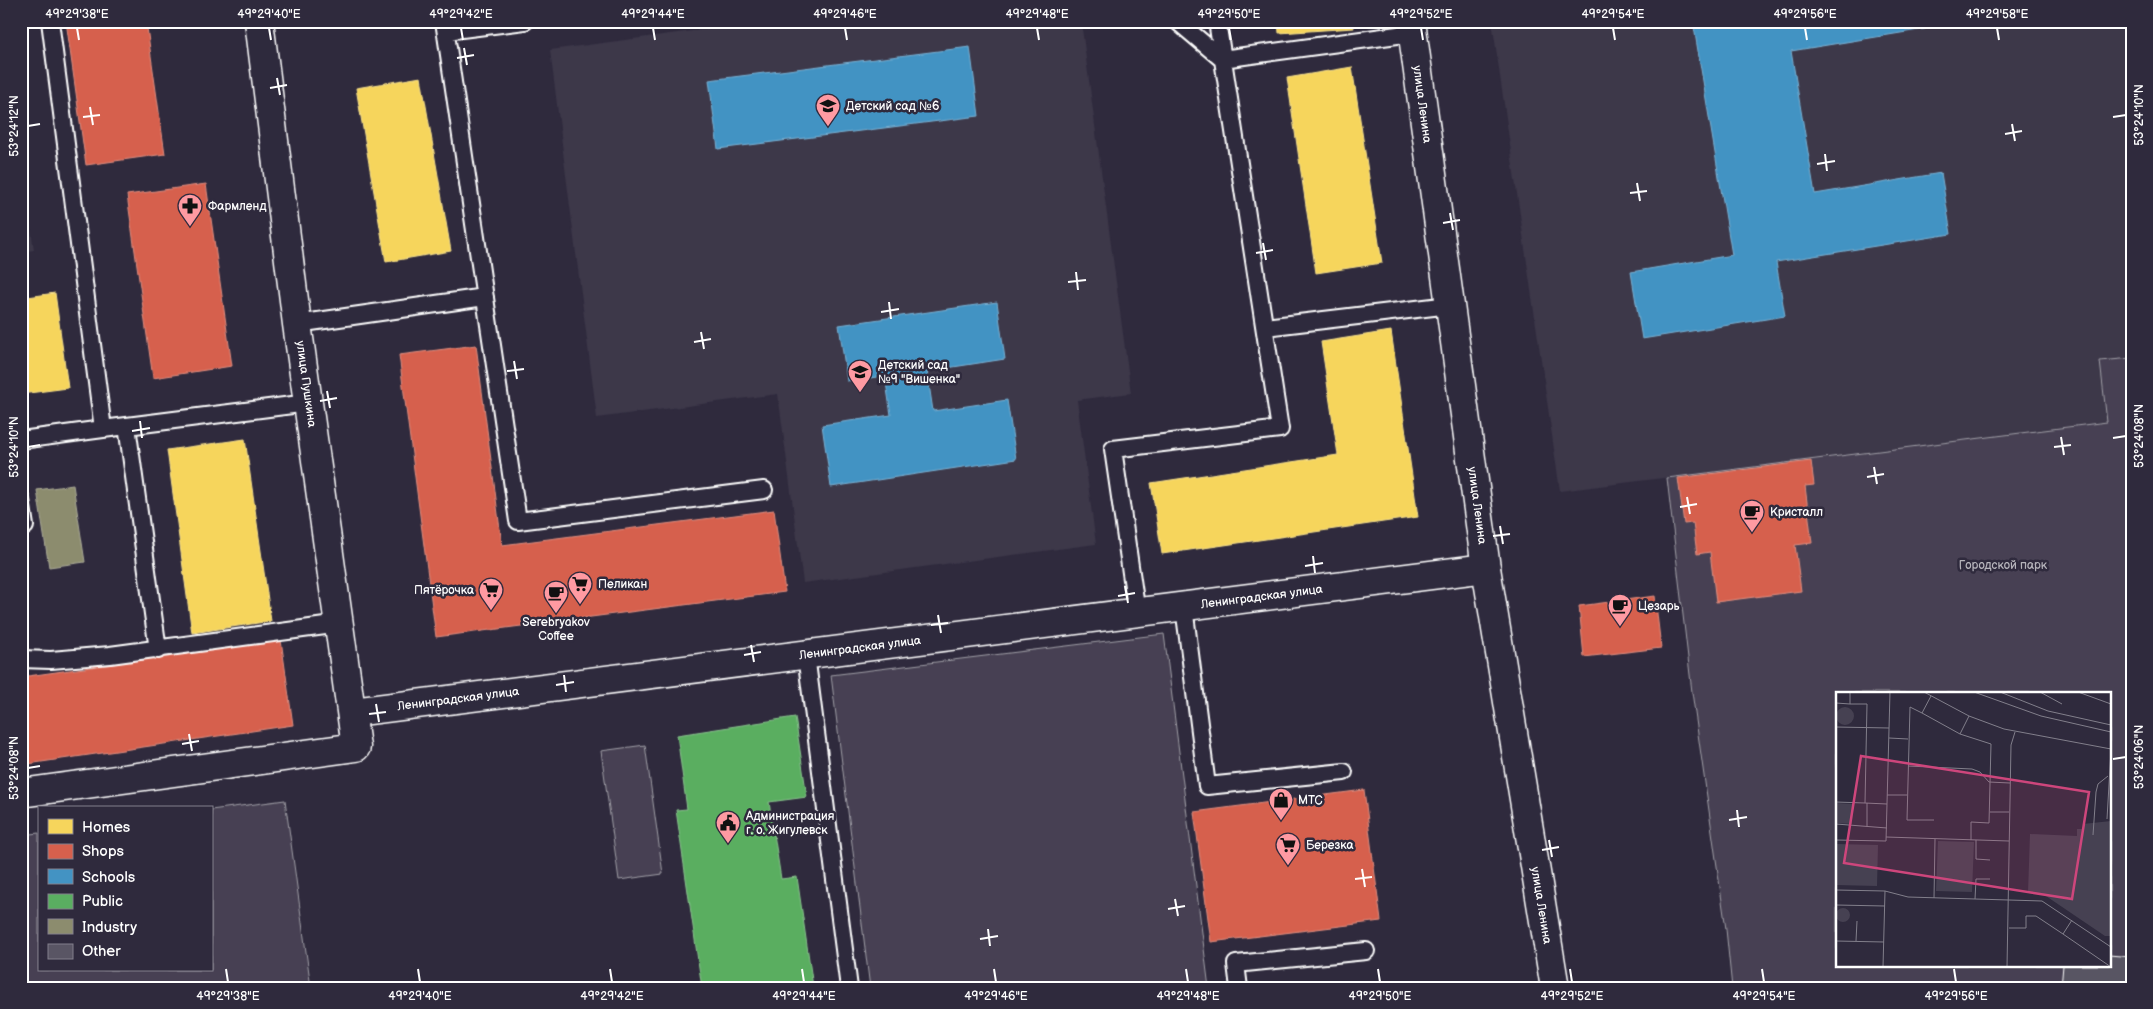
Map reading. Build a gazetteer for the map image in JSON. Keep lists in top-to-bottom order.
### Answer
{
  "streets": {
    "street": ["улица Ленина", "улица Пушкина", "Ленинградская улица"]
  },
  "crossings": [
    ["улица Ленина", "Ленинградская улица"],
    ["улица Пушкина", "Ленинградская улица"]
  ],
  "parks": ["Городской парк"],
  "places": {
    "school or university": ["Детский сад №6", "Детский сад №9 \"Вишенка\""],
    "pharmacy": ["Фармленд"],
    "cafe": ["Кристалл", "Serebryakov Coffee", "Цезарь"],
    "supermarket": ["Пеликан", "Пятёрочка", "Березка"],
    "shop": ["МТС"],
    "public building": ["Администрация г. о. Жигулевск"]
  },
  "legend": [
    "Homes",
    "Shops",
    "Schools",
    "Public",
    "Industry",
    "Other"
  ],
  "coordinates": [
    "49°29'38\"E",
    "49°29'40\"E",
    "49°29'42\"E",
    "49°29'44\"E",
    "49°29'46\"E",
    "49°29'48\"E",
    "49°29'50\"E",
    "49°29'52\"E",
    "49°29'54\"E",
    "49°29'56\"E",
    "49°29'58\"E",
    "53°24'10\"N",
    "53°24'12\"N",
    "53°24'08\"N",
    "53°24'06\"N"
  ]
}
